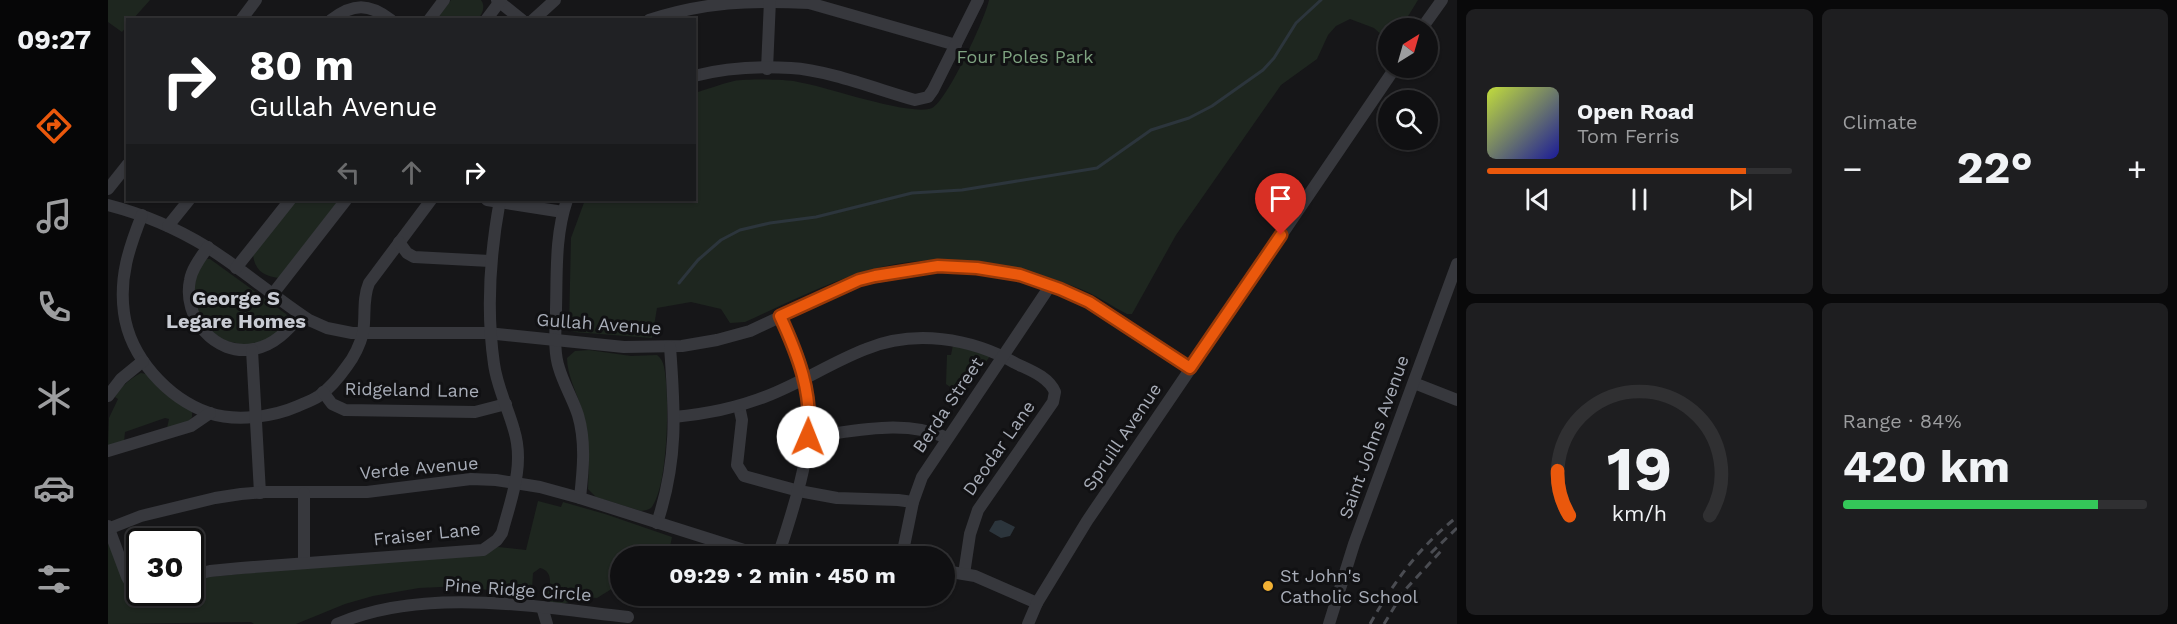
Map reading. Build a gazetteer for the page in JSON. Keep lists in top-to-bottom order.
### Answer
{
  "streets": {
    "street": [
      "Gullah Avenue",
      "Ridgeland Lane",
      "Berda Street",
      "Spruill Avenue",
      "Saint Johns Avenue",
      "Deodar Lane",
      "Verde Avenue",
      "Fraiser Lane",
      "Pine Ridge Circle"
    ]
  },
  "crossings": [
    ["Gullah Avenue", "Berda Street"],
    ["Gullah Avenue", "Spruill Avenue"],
    ["Gullah Avenue", "Fraiser Lane"],
    ["Ridgeland Lane", "Fraiser Lane"],
    ["Berda Street", "Deodar Lane"],
    ["Verde Avenue", "Fraiser Lane"]
  ],
  "districts": ["George S Legare Homes"],
  "parks": ["Four Poles Park"],
  "places": ["St John's Catholic School"],
  "north": "top right",
  "page": {
    "tabs": "09:27",
    "tile": [
      "Climate",
      ["Range · 84%", "420 km"]
    ],
    "turn": ["80 m", "Gullah Avenue"],
    "song": ["Open Road", "Tom Ferris"],
    "heat": ["−", "22°", "+"],
    "limit": "30",
    "trip": "09:29 · 2 min · 450 m",
    "gauge": ["19", "km/h"]
  }
}
